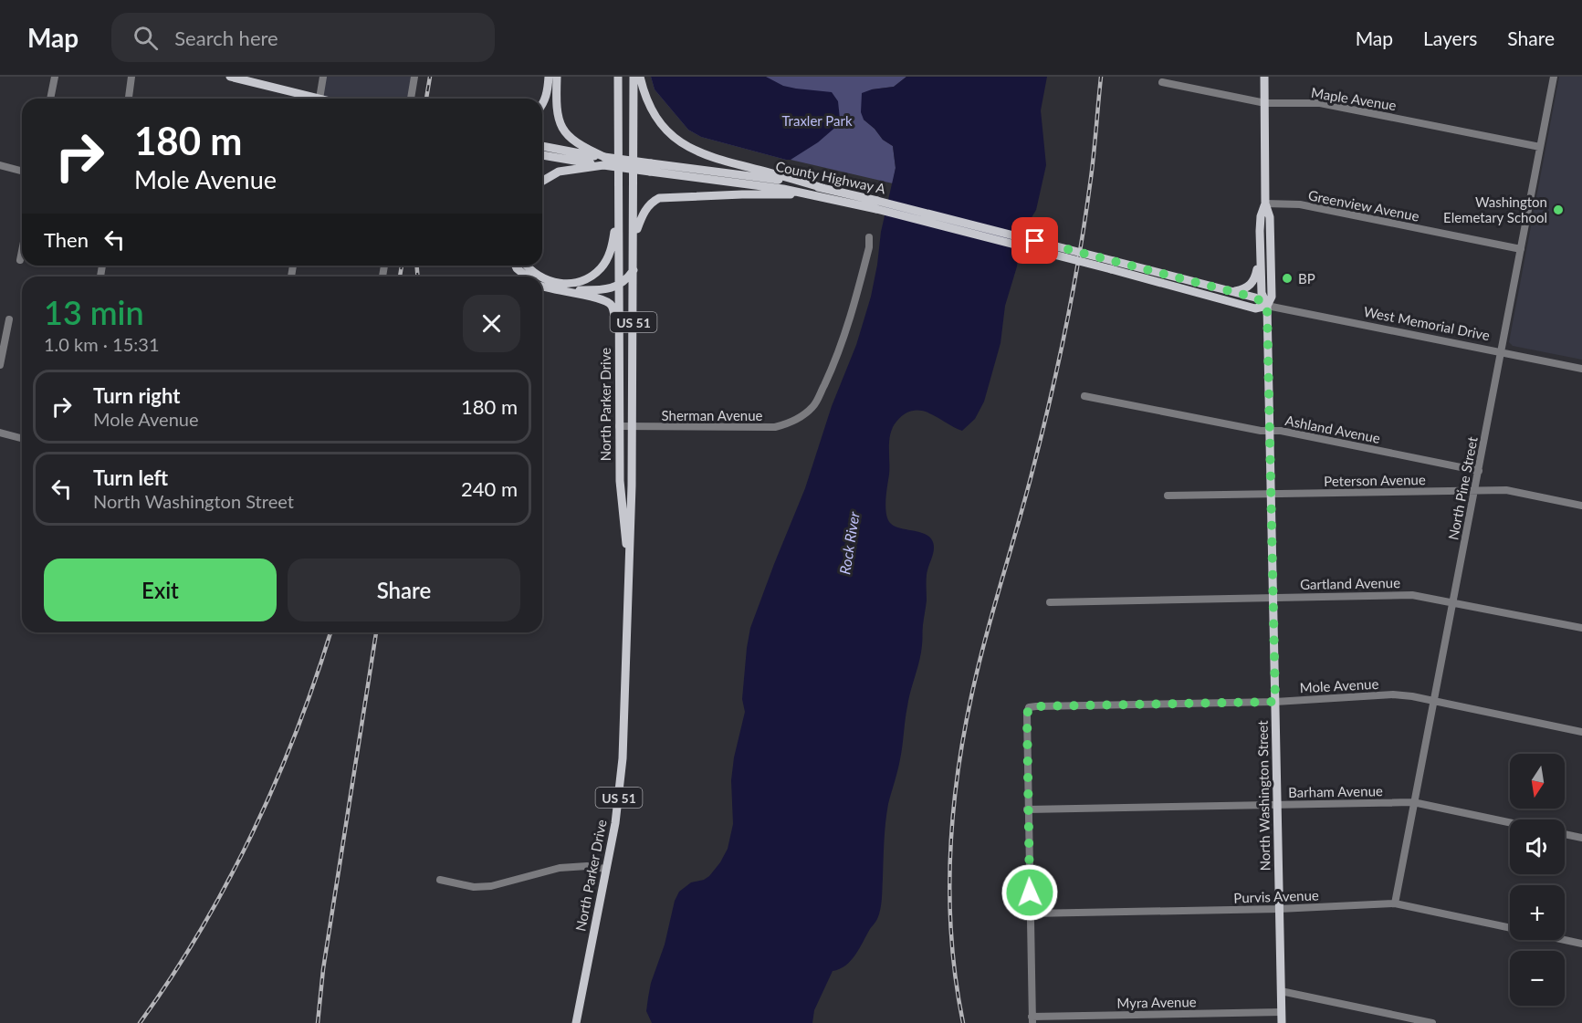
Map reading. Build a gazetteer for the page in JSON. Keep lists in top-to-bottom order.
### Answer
{
  "streets": {
    "main road": [
      "County Highway A",
      "US 51",
      "West Memorial Drive",
      "North Parker Drive",
      "North Washington Street"
    ],
    "street": [
      "Maple Avenue",
      "Greenview Avenue",
      "Sherman Avenue",
      "Ashland Avenue",
      "Peterson Avenue",
      "North Pine Street",
      "Gartland Avenue",
      "Mole Avenue",
      "Barham Avenue",
      "Purvis Avenue",
      "Myra Avenue"
    ]
  },
  "crossings": [
    ["Maple Avenue", "North Pine Street"],
    ["Maple Avenue", "North Washington Street"],
    ["County Highway A", "West Memorial Drive"],
    ["Greenview Avenue", "North Pine Street"],
    ["Greenview Avenue", "North Washington Street"],
    ["West Memorial Drive", "North Pine Street"],
    ["West Memorial Drive", "North Washington Street"],
    ["North Parker Drive", "Sherman Avenue"],
    ["Ashland Avenue", "North Pine Street"],
    ["Ashland Avenue", "North Washington Street"],
    ["Peterson Avenue", "North Pine Street"],
    ["Peterson Avenue", "North Washington Street"],
    ["North Pine Street", "Gartland Avenue"],
    ["North Pine Street", "Mole Avenue"],
    ["North Pine Street", "Barham Avenue"],
    ["North Pine Street", "Purvis Avenue"],
    ["Gartland Avenue", "North Washington Street"],
    ["Mole Avenue", "Barham Avenue"],
    ["Mole Avenue", "North Washington Street"],
    ["Barham Avenue", "North Washington Street"],
    ["North Washington Street", "Purvis Avenue"],
    ["North Washington Street", "Myra Avenue"]
  ],
  "water": ["Rock River"],
  "parks": ["Traxler Park"],
  "places": ["Washington Elemetary School", "BP"],
  "north": "bottom",
  "page": {
    "header": "Map",
    "search": "Search here",
    "nav": ["Map", "Layers", "Share"],
    "turn": ["180 m", "Mole Avenue"],
    "then": "Then",
    "heading": ["13 min", "1.0 km · 15:31"],
    "list": [
      {
        "name": "Turn right",
        "note": "Mole Avenue",
        "value": "180 m"
      },
      {
        "name": "Turn left",
        "note": "North Washington Street",
        "value": "240 m"
      }
    ],
    "buttons": ["Exit", "Share"],
    "map_buttons": ["+", "−"]
  }
}
